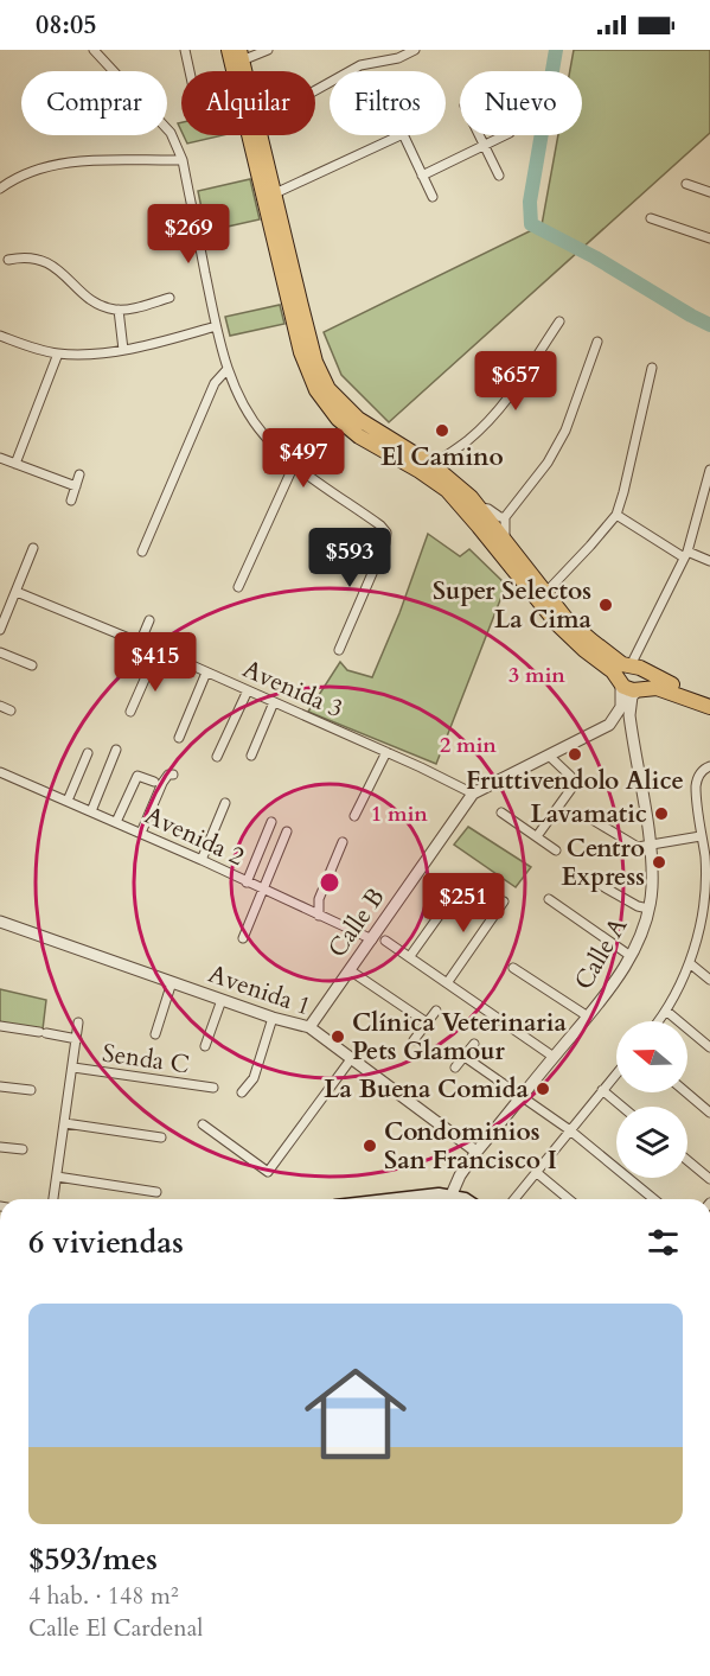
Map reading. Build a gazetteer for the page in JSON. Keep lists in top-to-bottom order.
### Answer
{
  "streets": {
    "street": [
      "Avenida 3",
      "Avenida 2",
      "Calle B",
      "Calle A",
      "Avenida 1",
      "Senda C"
    ]
  },
  "crossings": [
    ["Avenida 3", "Calle B"],
    ["Avenida 2", "Calle B"],
    ["Calle B", "Avenida 1"],
    ["Calle A", "Avenida 1"]
  ],
  "places": [
    "El Camino",
    "Super Selectos La Cima",
    "Fruttivendolo Alice",
    "Lavamatic",
    "Centro Express",
    "Clínica Veterinaria Pets Glamour",
    "La Buena Comida",
    "Condominios San Francisco I"
  ],
  "north": "left",
  "page": {
    "status": "08:05",
    "chip": [
      "Comprar",
      "Alquilar",
      "Filtros",
      "Nuevo"
    ],
    "price": [
      "$269",
      "$657",
      "$497",
      "$593",
      "$415",
      "$251"
    ],
    "heading": "6 viviendas",
    "list": [
      {
        "name": "$593/mes",
        "note": "4 hab. · 148 m² · Calle El Cardenal"
      }
    ]
  },
  "rings": ["3 min", "2 min", "1 min"]
}
